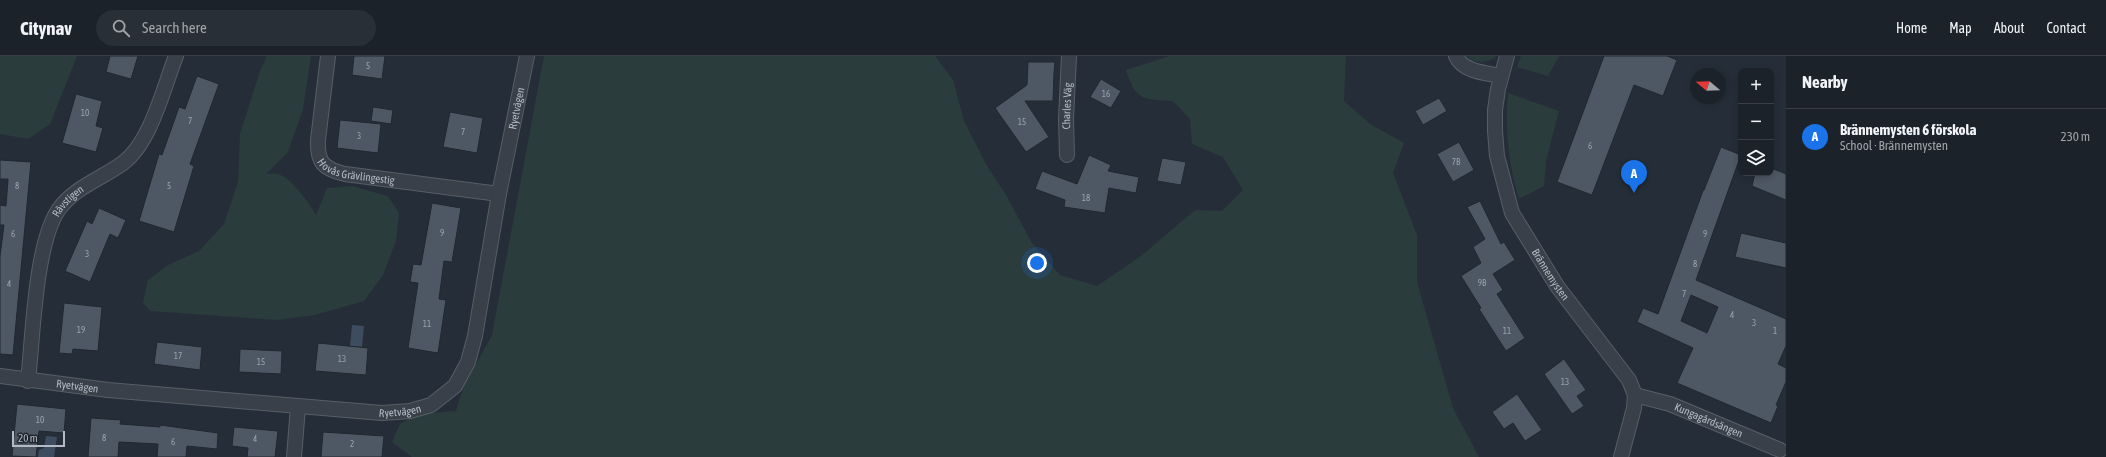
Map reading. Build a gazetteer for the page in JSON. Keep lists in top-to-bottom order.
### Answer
{
  "streets": {
    "street": [
      "Charles Väg",
      "Ryetvägen",
      "Hovås Grävlingestig",
      "Rävstigen",
      "Brännemysten",
      "Kungagårdsängen"
    ]
  },
  "crossings": [
    ["Ryetvägen", "Hovås Grävlingestig"],
    ["Ryetvägen", "Rävstigen"],
    ["Brännemysten", "Kungagårdsängen"]
  ],
  "house_numbers": [
    "5",
    "16",
    "10",
    "7",
    "15",
    "7",
    "3",
    "6",
    "7B",
    "8",
    "5",
    "18",
    "9",
    "6",
    "9",
    "3",
    "8",
    "9B",
    "4",
    "7",
    "4",
    "3",
    "11",
    "19",
    "11",
    "1",
    "17",
    "13",
    "15",
    "13",
    "10",
    "8",
    "4",
    "6",
    "2"
  ],
  "scale_bar": "20 m",
  "north": "left",
  "page": {
    "header": "Citynav",
    "search": "Search here",
    "nav": [
      "Home",
      "Map",
      "About",
      "Contact"
    ],
    "heading": "Nearby",
    "map_buttons": ["+", "−"],
    "list": [
      {
        "mark": "A",
        "name": "Brännemysten 6 förskola",
        "note": "School · Brännemysten",
        "value": "230 m"
      }
    ],
    "pins": "A",
    "scale": "20 m"
  }
}
